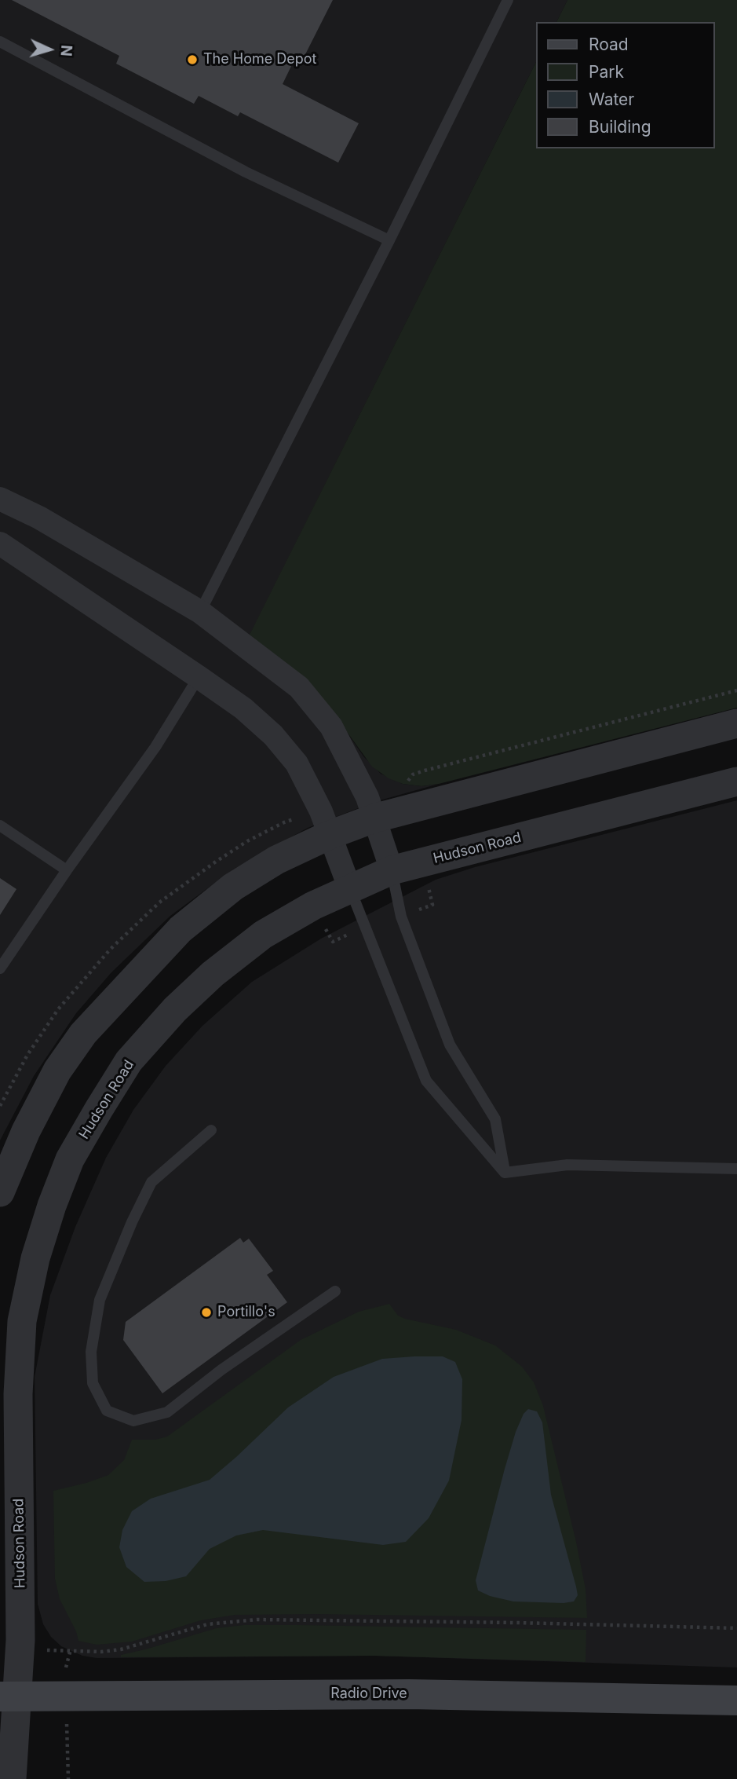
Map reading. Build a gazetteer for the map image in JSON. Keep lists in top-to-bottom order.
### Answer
{
  "streets": {
    "main road": ["Radio Drive"],
    "street": ["Hudson Road"]
  },
  "crossings": [
    ["Hudson Road", "Radio Drive"]
  ],
  "places": ["The Home Depot", "Portillo's"],
  "legend": [
    "Road",
    "Park",
    "Water",
    "Building"
  ],
  "north": "right"
}
